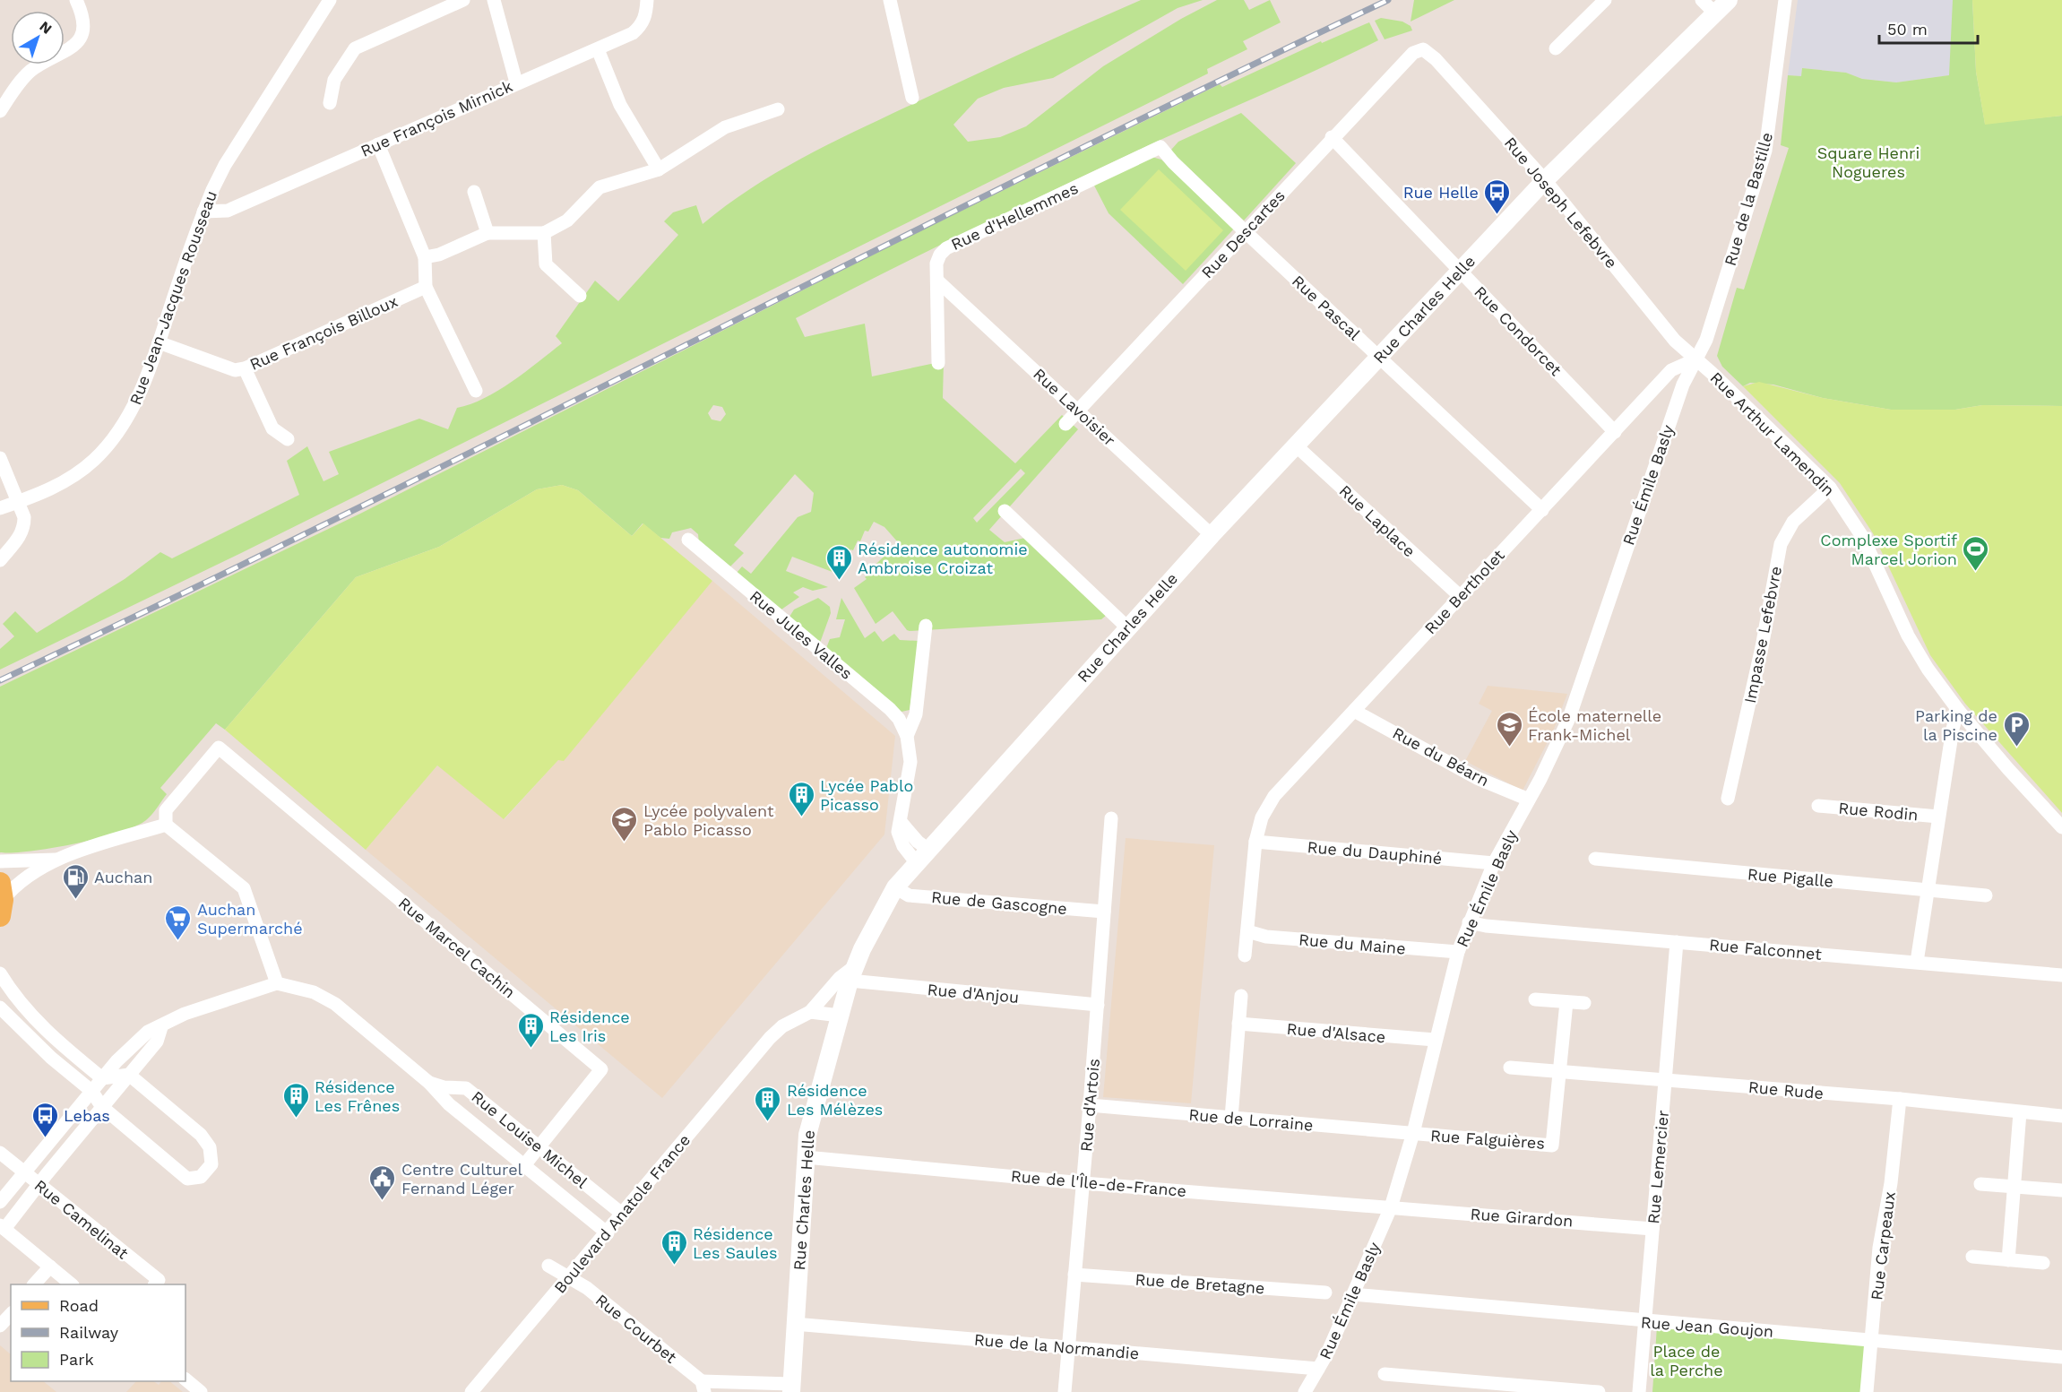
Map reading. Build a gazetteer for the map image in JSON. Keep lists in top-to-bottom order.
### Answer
{
  "streets": {
    "street": [
      "Rue François Mirnick",
      "Rue de la Bastille",
      "Rue Joseph Lefebvre",
      "Rue d'Hellemmes",
      "Rue Descartes",
      "Rue Jean-Jacques Rousseau",
      "Rue Pascal",
      "Rue Charles Helle",
      "Rue Condorcet",
      "Rue François Billoux",
      "Rue Lavoisier",
      "Rue Arthur Lamendin",
      "Rue Émile Basly",
      "Rue Laplace",
      "Rue Bertholet",
      "Rue Jules Valles",
      "Impasse Lefebvre",
      "Rue du Béarn",
      "Rue Rodin",
      "Rue du Dauphiné",
      "Rue Pigalle",
      "Rue de Gascogne",
      "Rue du Maine",
      "Rue Marcel Cachin",
      "Rue Falconnet",
      "Rue d'Anjou",
      "Rue d'Alsace",
      "Rue Rude",
      "Rue d'Artois",
      "Rue de Lorraine",
      "Rue Louise Michel",
      "Rue Falguières",
      "Rue Lemercier",
      "Rue de l'Île-de-France",
      "Boulevard Anatole France",
      "Rue Girardon",
      "Rue Camelinat",
      "Rue Carpeaux",
      "Rue de Bretagne",
      "Rue Jean Goujon",
      "Rue Courbet",
      "Rue de la Normandie"
    ]
  },
  "crossings": [
    ["Rue François Mirnick", "Rue Jean-Jacques Rousseau"],
    ["Rue de la Bastille", "Rue Joseph Lefebvre"],
    ["Rue de la Bastille", "Rue Arthur Lamendin"],
    ["Rue de la Bastille", "Rue Émile Basly"],
    ["Rue de la Bastille", "Rue Bertholet"],
    ["Rue Joseph Lefebvre", "Rue Descartes"],
    ["Rue Joseph Lefebvre", "Rue Charles Helle"],
    ["Rue Joseph Lefebvre", "Rue Arthur Lamendin"],
    ["Rue Joseph Lefebvre", "Rue Émile Basly"],
    ["Rue Joseph Lefebvre", "Rue Bertholet"],
    ["Rue d'Hellemmes", "Rue Pascal"],
    ["Rue d'Hellemmes", "Rue Lavoisier"],
    ["Rue Descartes", "Rue Pascal"],
    ["Rue Descartes", "Rue Condorcet"],
    ["Rue Descartes", "Rue Lavoisier"],
    ["Rue Jean-Jacques Rousseau", "Rue François Billoux"],
    ["Rue Pascal", "Rue Charles Helle"],
    ["Rue Pascal", "Rue Bertholet"],
    ["Rue Charles Helle", "Rue Condorcet"],
    ["Rue Charles Helle", "Rue Lavoisier"],
    ["Rue Charles Helle", "Rue Laplace"],
    ["Rue Charles Helle", "Rue de Gascogne"],
    ["Rue Charles Helle", "Rue d'Anjou"],
    ["Rue Charles Helle", "Rue de l'Île-de-France"],
    ["Rue Charles Helle", "Rue Courbet"],
    ["Rue Charles Helle", "Rue de la Normandie"],
    ["Rue Condorcet", "Rue Bertholet"],
    ["Rue Arthur Lamendin", "Rue Émile Basly"],
    ["Rue Arthur Lamendin", "Rue Bertholet"],
    ["Rue Arthur Lamendin", "Impasse Lefebvre"],
    ["Rue Émile Basly", "Rue Bertholet"],
    ["Rue Émile Basly", "Rue du Béarn"],
    ["Rue Émile Basly", "Rue du Dauphiné"],
    ["Rue Émile Basly", "Rue du Maine"],
    ["Rue Émile Basly", "Rue Falconnet"],
    ["Rue Émile Basly", "Rue d'Alsace"],
    ["Rue Émile Basly", "Rue de Lorraine"],
    ["Rue Émile Basly", "Rue Falguières"],
    ["Rue Émile Basly", "Rue de l'Île-de-France"],
    ["Rue Émile Basly", "Rue Girardon"],
    ["Rue Émile Basly", "Rue Jean Goujon"],
    ["Rue Émile Basly", "Rue de la Normandie"],
    ["Rue Laplace", "Rue Bertholet"],
    ["Rue Bertholet", "Rue du Béarn"],
    ["Rue Bertholet", "Rue du Dauphiné"],
    ["Rue Bertholet", "Rue du Maine"],
    ["Rue de Gascogne", "Rue d'Artois"],
    ["Rue Marcel Cachin", "Rue Louise Michel"],
    ["Rue Falconnet", "Rue Lemercier"],
    ["Rue d'Anjou", "Rue d'Artois"],
    ["Rue Rude", "Rue Falguières"],
    ["Rue Rude", "Rue Lemercier"],
    ["Rue Rude", "Rue Carpeaux"],
    ["Rue d'Artois", "Rue de Lorraine"],
    ["Rue d'Artois", "Rue de l'Île-de-France"],
    ["Rue d'Artois", "Rue de Bretagne"],
    ["Rue d'Artois", "Rue de la Normandie"],
    ["Rue de Lorraine", "Rue Falguières"],
    ["Rue Louise Michel", "Boulevard Anatole France"],
    ["Rue Lemercier", "Rue Girardon"],
    ["Rue Lemercier", "Rue Jean Goujon"],
    ["Rue de l'Île-de-France", "Rue Girardon"],
    ["Boulevard Anatole France", "Rue Courbet"],
    ["Rue Carpeaux", "Rue Jean Goujon"]
  ],
  "parks": ["Square Henri Nogueres", "Place de la Perche"],
  "places": {
    "bus stop": ["Rue Helle", "Lebas"],
    "sports": ["Complexe Sportif Marcel Jorion"],
    "building": [
      "Résidence autonomie Ambroise Croizat",
      "Lycée Pablo Picasso",
      "Résidence Les Iris",
      "Résidence Les Frênes",
      "Résidence Les Mélèzes",
      "Résidence Les Saules"
    ],
    "school or university": ["École maternelle Frank-Michel", "Lycée polyvalent Pablo Picasso"],
    "parking": ["Parking de la Piscine"],
    "fuel station": ["Auchan"],
    "supermarket": ["Auchan Supermarché"],
    "public building": ["Centre Culturel Fernand Léger"]
  },
  "legend": ["Road", "Railway", "Park"],
  "scale_bar": "50 m",
  "north": "top right"
}
